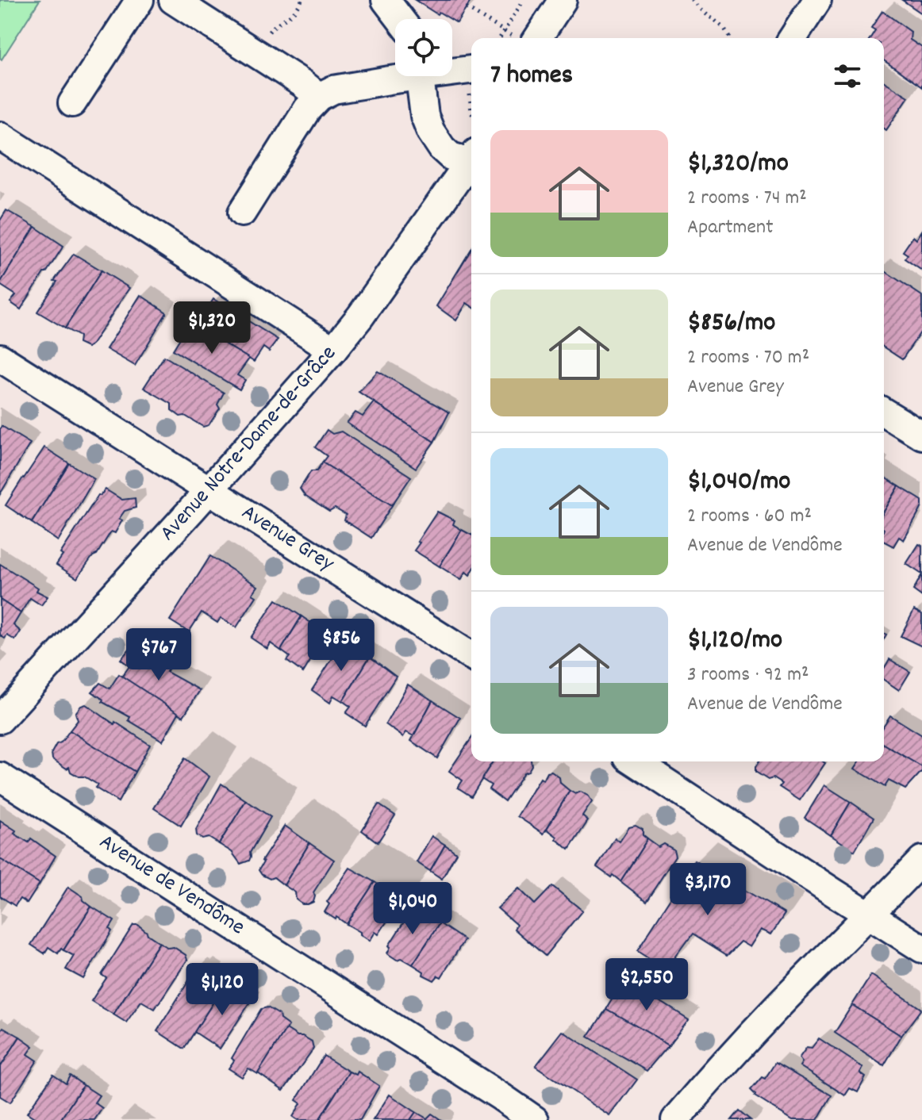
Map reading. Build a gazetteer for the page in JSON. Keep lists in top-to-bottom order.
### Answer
{
  "streets": {
    "street": ["Avenue Notre-Dame-de-Grâce", "Avenue Grey", "Avenue de Vendôme"]
  },
  "crossings": [
    ["Avenue Notre-Dame-de-Grâce", "Avenue Grey"]
  ],
  "page": {
    "heading": "7 homes",
    "list": [
      {
        "name": "$1,320/mo",
        "note": "2 rooms · 74 m² · Apartment"
      },
      {
        "name": "$856/mo",
        "note": "2 rooms · 70 m² · Avenue Grey"
      },
      {
        "name": "$1,040/mo",
        "note": "2 rooms · 60 m² · Avenue de Vendôme"
      },
      {
        "name": "$1,120/mo",
        "note": "3 rooms · 92 m² · Avenue de Vendôme"
      }
    ],
    "price": [
      "$1,320",
      "$856",
      "$767",
      "$3,170",
      "$1,040",
      "$2,550",
      "$1,120"
    ]
  }
}
